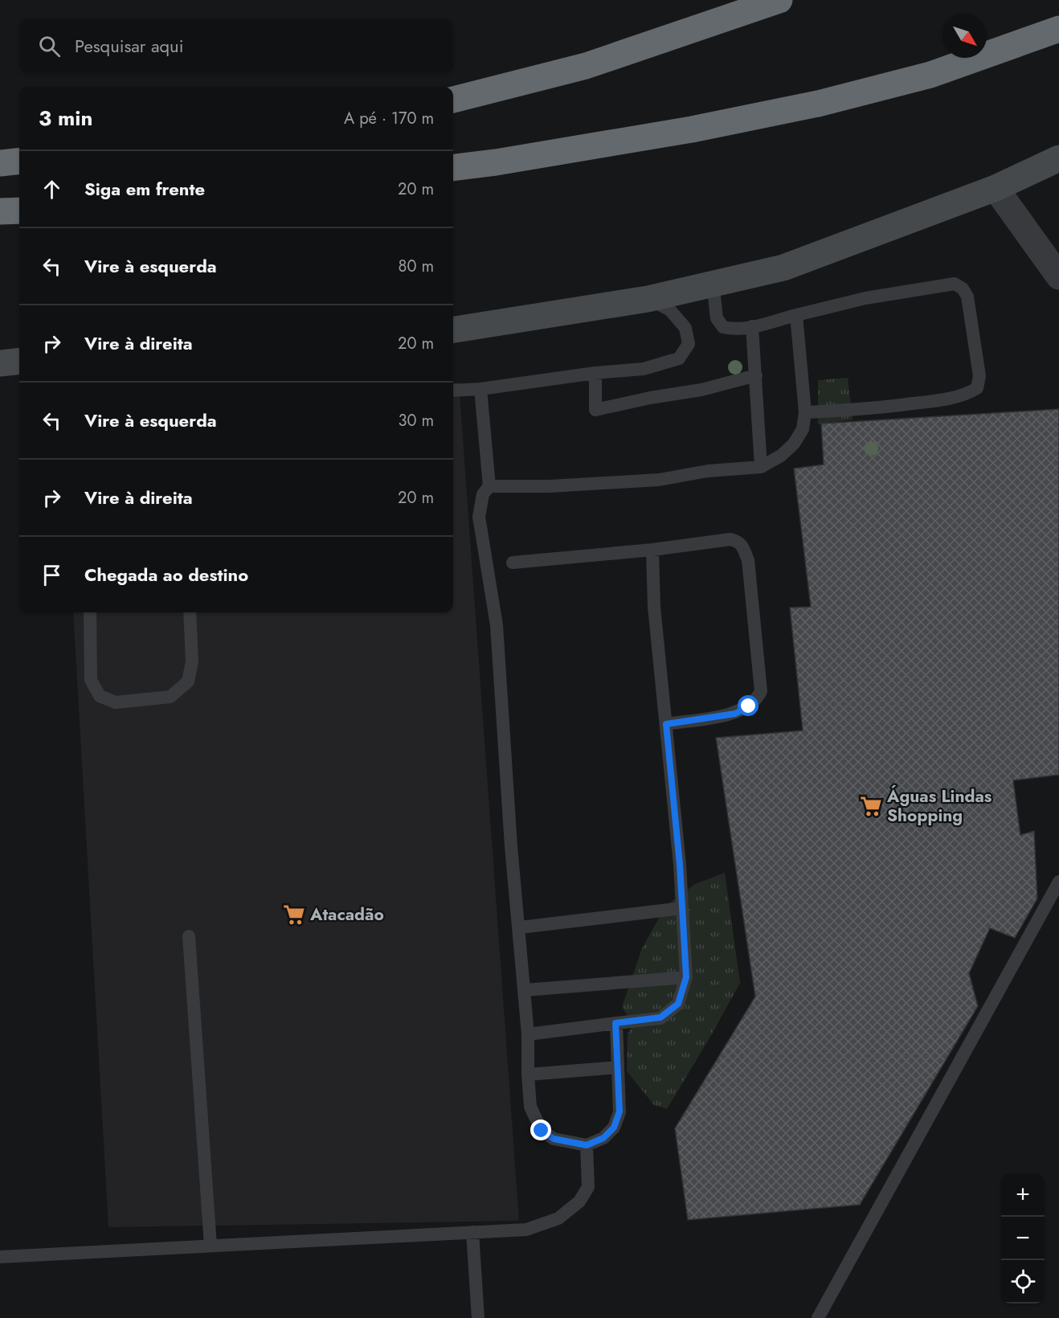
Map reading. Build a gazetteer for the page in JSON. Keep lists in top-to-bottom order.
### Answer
{
  "places": {
    "supermarket": ["Águas Lindas Shopping", "Atacadão"]
  },
  "north": "bottom right",
  "page": {
    "search": "Pesquisar aqui",
    "heading": ["3 min", "A pé · 170 m"],
    "list": [
      ["Siga em frente", "20 m"],
      ["Vire à esquerda", "80 m"],
      ["Vire à direita", "20 m"],
      ["Vire à esquerda", "30 m"],
      ["Vire à direita", "20 m"],
      "Chegada ao destino"
    ],
    "map_buttons": ["+", "−"]
  }
}
